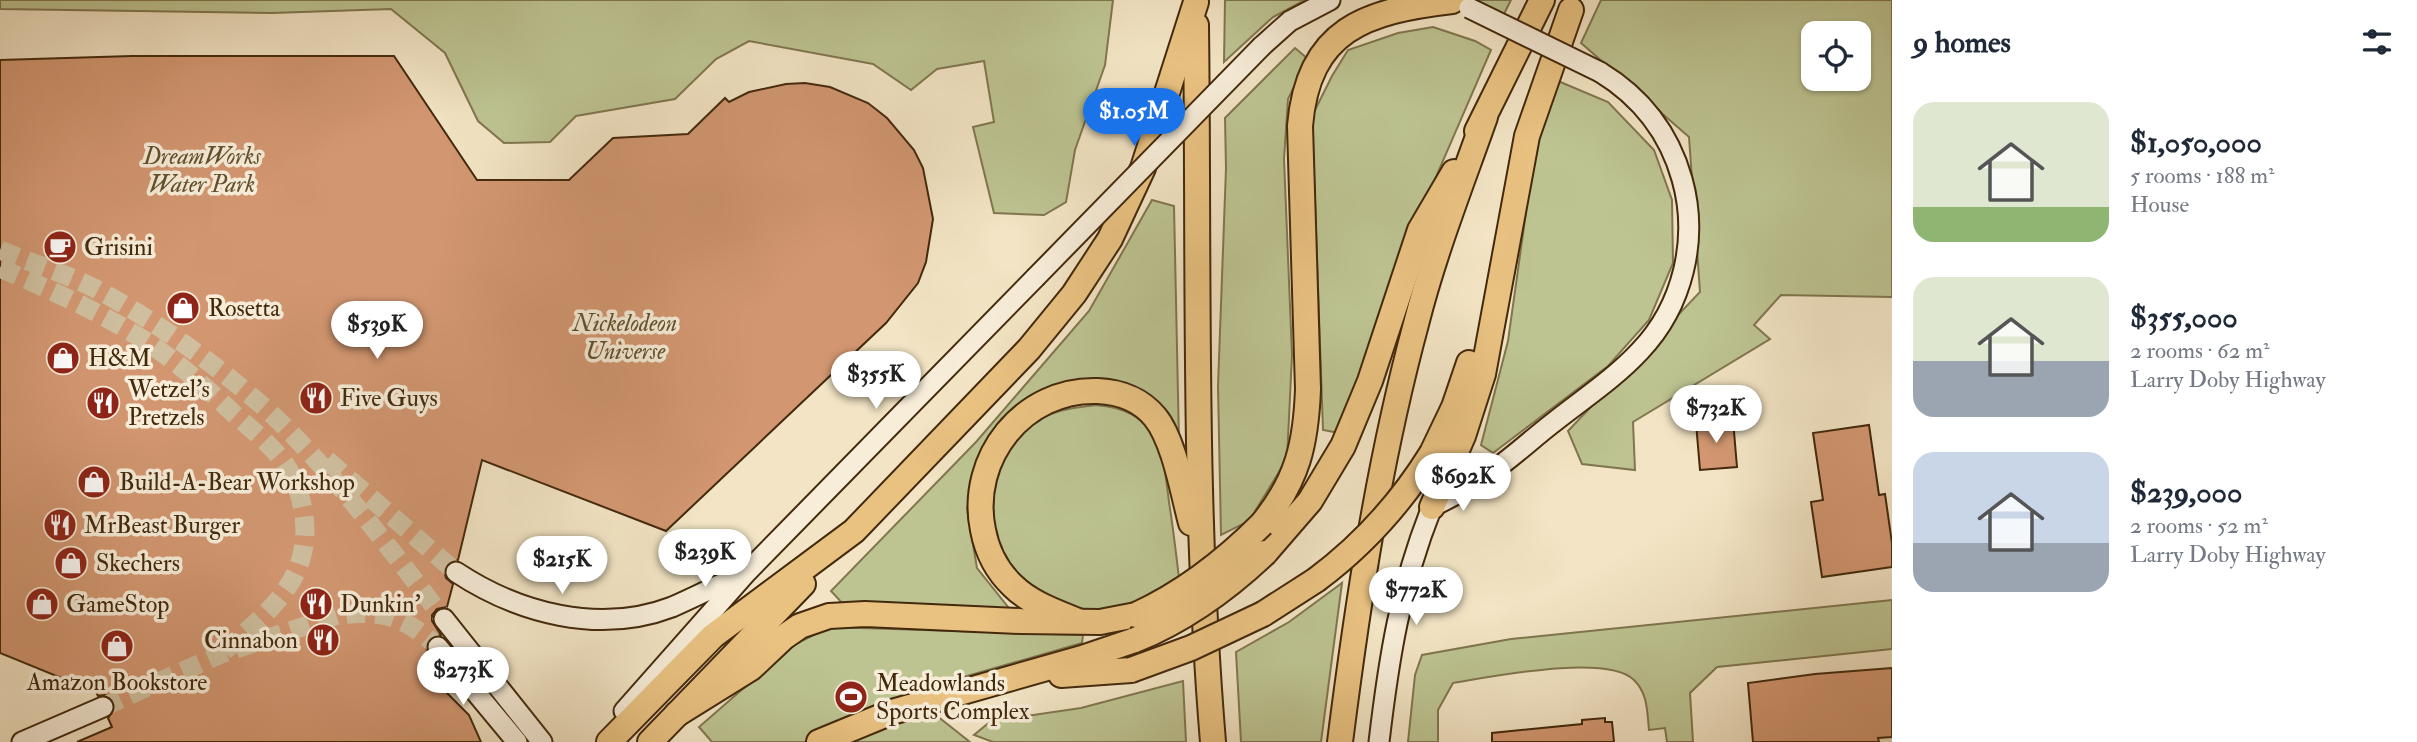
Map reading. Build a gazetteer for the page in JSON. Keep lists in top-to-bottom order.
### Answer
{
  "parks": ["DreamWorks Water Park", "Nickelodeon Universe"],
  "places": {
    "cafe": ["Grisini"],
    "shop": [
      "Rosetta",
      "H&M",
      "Build-A-Bear Workshop",
      "Skechers",
      "GameStop",
      "Amazon Bookstore"
    ],
    "restaurant": [
      "Five Guys",
      "Wetzel's Pretzels",
      "MrBeast Burger",
      "Dunkin'",
      "Cinnabon"
    ],
    "sports": ["Meadowlands Sports Complex"]
  },
  "page": {
    "heading": "9 homes",
    "list": [
      {
        "name": "$1,050,000",
        "note": "5 rooms · 188 m² · House"
      },
      {
        "name": "$355,000",
        "note": "2 rooms · 62 m² · Larry Doby Highway"
      },
      {
        "name": "$239,000",
        "note": "2 rooms · 52 m² · Larry Doby Highway"
      }
    ],
    "price": [
      "$1.05M",
      "$539K",
      "$355K",
      "$732K",
      "$692K",
      "$239K",
      "$215K",
      "$772K",
      "$273K"
    ]
  }
}
